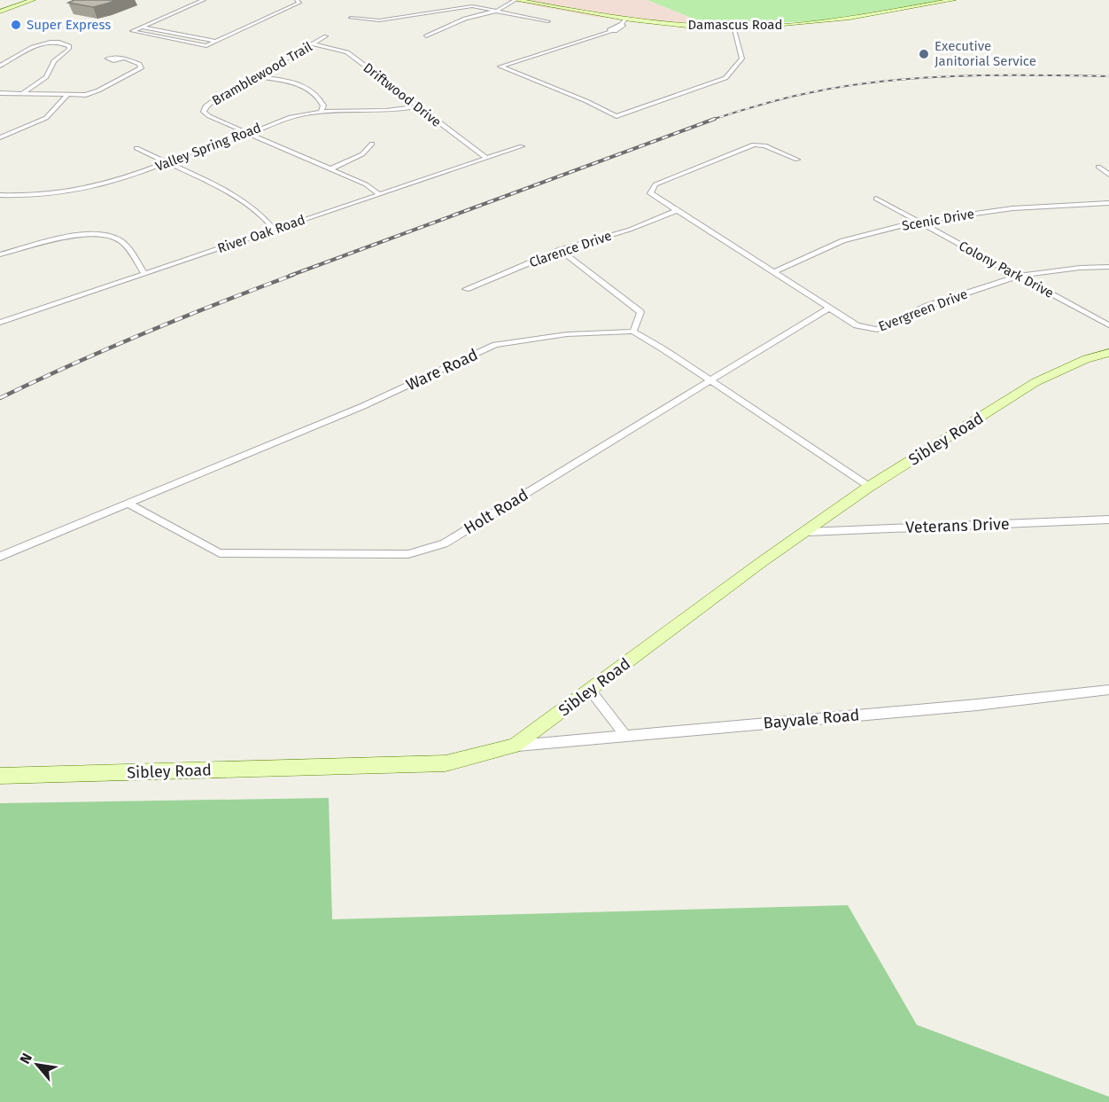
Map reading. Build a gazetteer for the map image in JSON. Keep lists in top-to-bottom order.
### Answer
{
  "streets": {
    "street": [
      "Damascus Road",
      "Bramblewood Trail",
      "Driftwood Drive",
      "Valley Spring Road",
      "Scenic Drive",
      "River Oak Road",
      "Clarence Drive",
      "Colony Park Drive",
      "Evergreen Drive",
      "Ware Road",
      "Sibley Road",
      "Holt Road",
      "Veterans Drive",
      "Bayvale Road"
    ]
  },
  "crossings": [
    ["Bramblewood Trail", "Driftwood Drive"],
    ["Bramblewood Trail", "Valley Spring Road"],
    ["Bramblewood Trail", "River Oak Road"],
    ["Driftwood Drive", "Valley Spring Road"],
    ["Driftwood Drive", "River Oak Road"],
    ["Scenic Drive", "Colony Park Drive"],
    ["Scenic Drive", "Evergreen Drive"],
    ["Clarence Drive", "Evergreen Drive"],
    ["Colony Park Drive", "Evergreen Drive"],
    ["Evergreen Drive", "Holt Road"],
    ["Ware Road", "Holt Road"],
    ["Sibley Road", "Veterans Drive"],
    ["Sibley Road", "Bayvale Road"]
  ],
  "places": ["Super Express", "Executive Janitorial Service"],
  "north": "top left"
}
